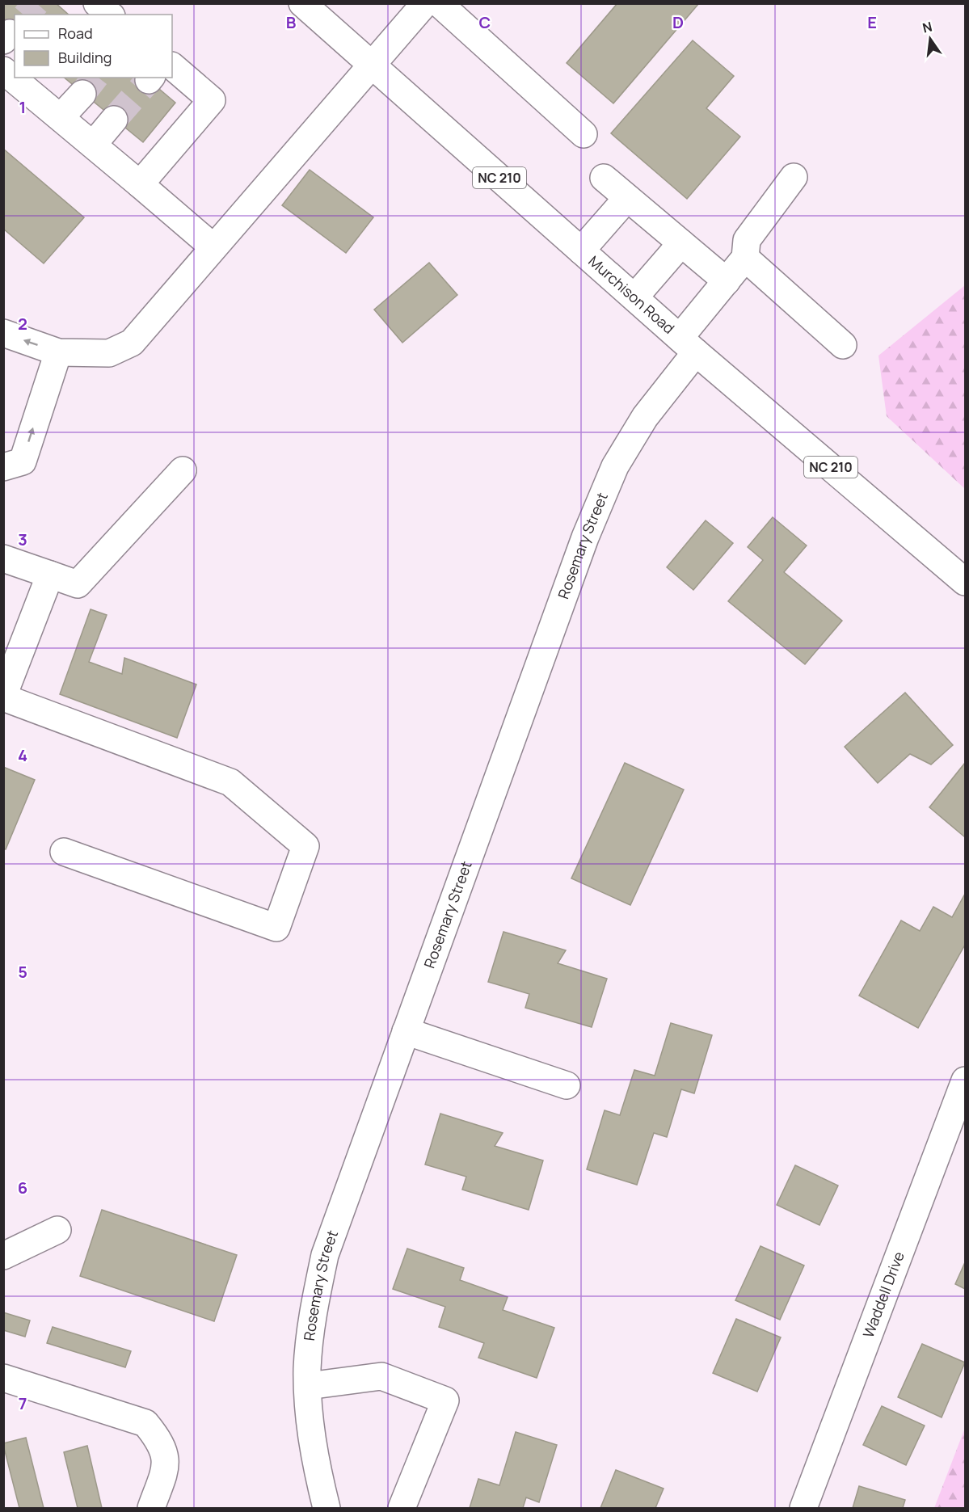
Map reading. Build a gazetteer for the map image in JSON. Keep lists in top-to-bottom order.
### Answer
{
  "streets": {
    "street": [
      "NC 210",
      "Murchison Road",
      "Rosemary Street",
      "Waddell Drive"
    ]
  },
  "crossings": [
    ["Murchison Road", "Rosemary Street"]
  ],
  "legend": ["Road", "Building"],
  "north": "top",
  "grid": {
    "columns": [
      "B",
      "C",
      "D",
      "E"
    ],
    "rows": [
      "1",
      "2",
      "3",
      "4",
      "5",
      "6",
      "7"
    ]
  }
}
